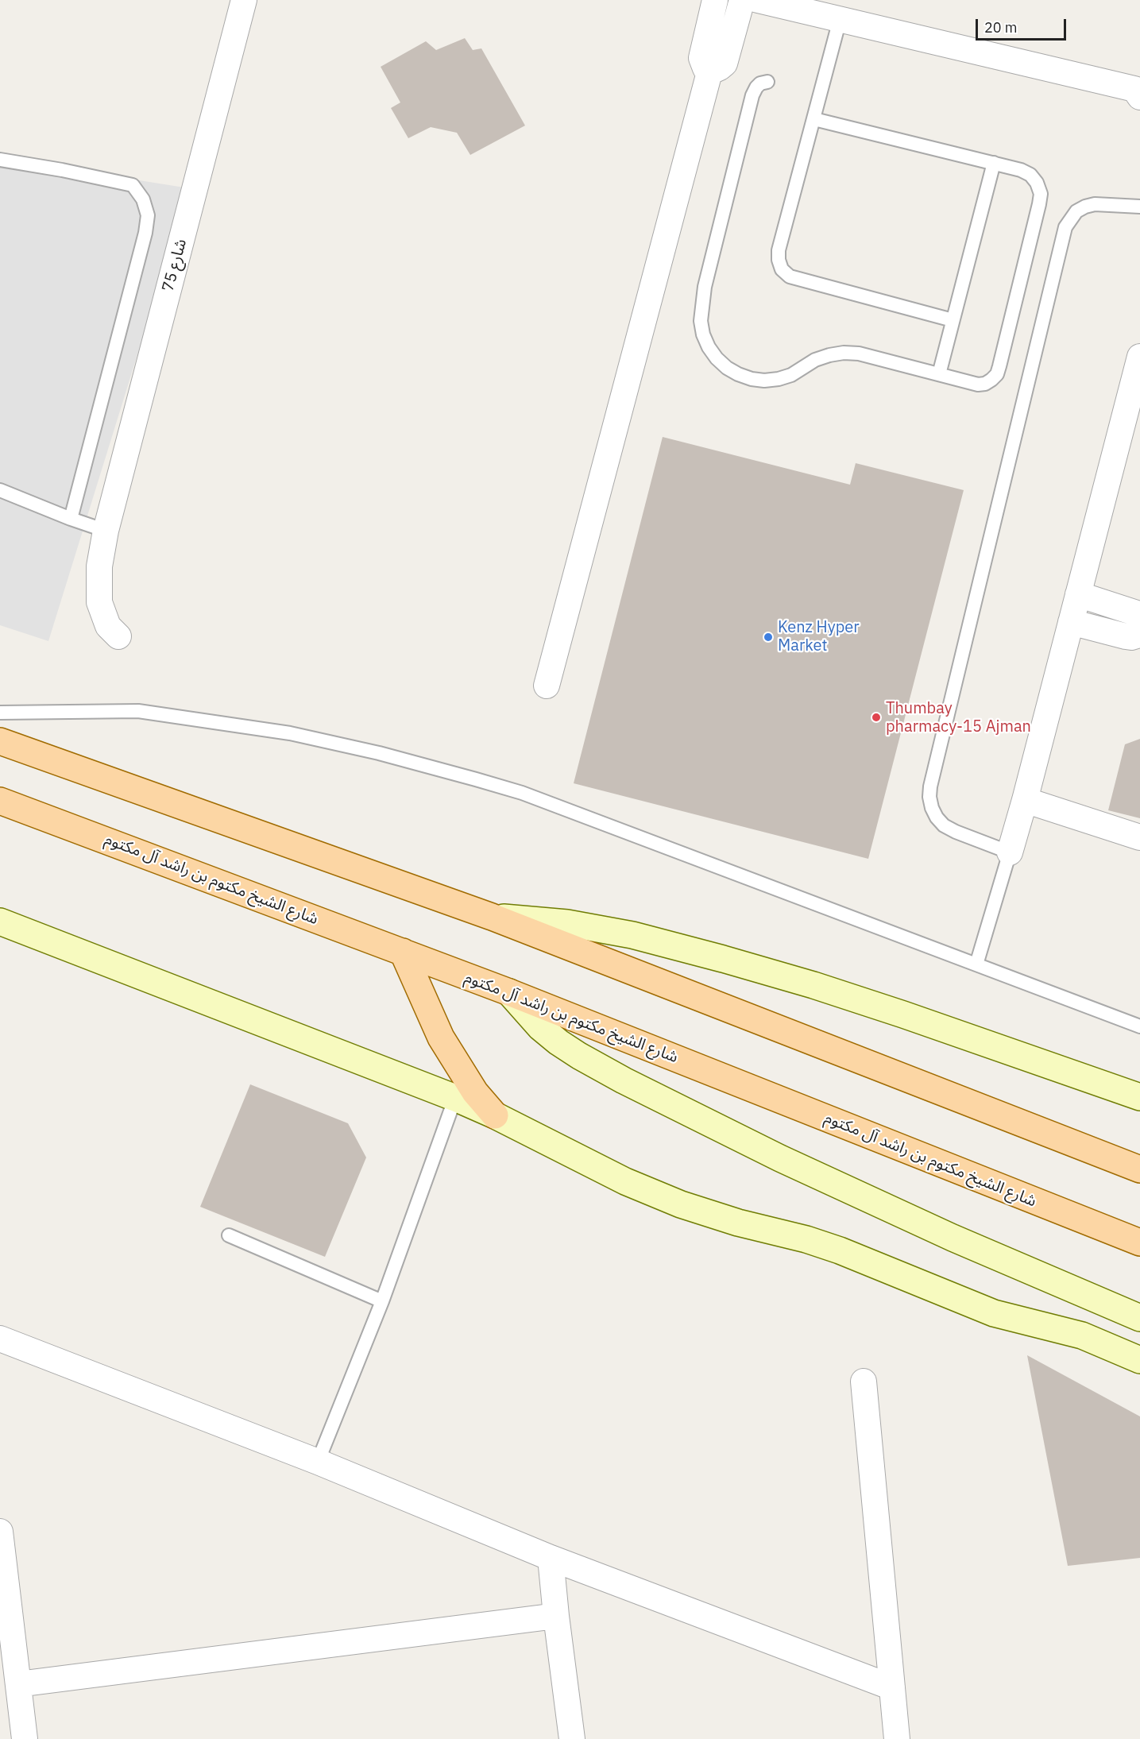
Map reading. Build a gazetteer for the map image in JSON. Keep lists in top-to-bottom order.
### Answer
{
  "streets": {
    "main road": ["شارع الشيخ مكتوم بن راشد آل مكتوم"],
    "street": ["شارع 75"]
  },
  "places": ["Kenz Hyper Market", "Thumbay pharmacy-15 Ajman"],
  "scale_bar": "20 m"
}
